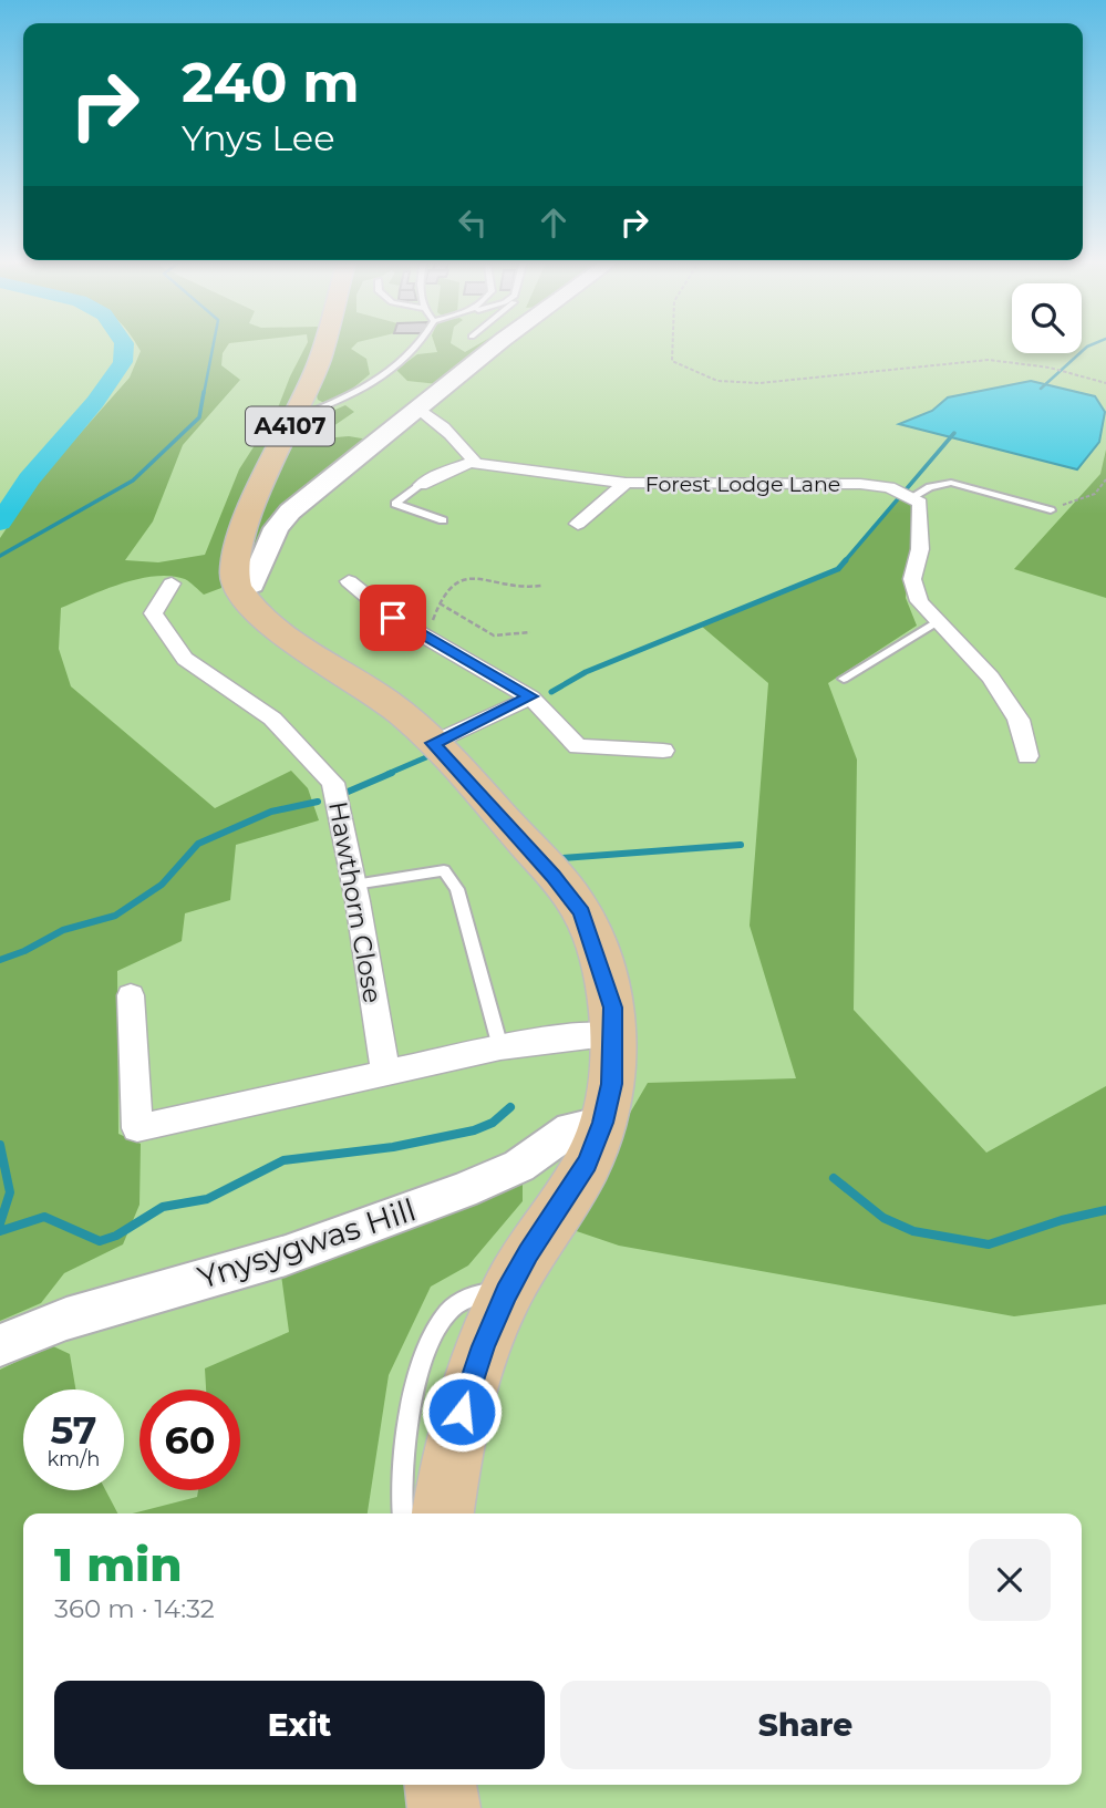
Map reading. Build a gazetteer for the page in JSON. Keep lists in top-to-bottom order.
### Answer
{
  "streets": {
    "main road": ["A4107"],
    "street": ["Forest Lodge Lane", "Hawthorn Close", "Ynysygwas Hill"]
  },
  "page": {
    "turn": ["240 m", "Ynys Lee"],
    "speed": "57 km/h",
    "limit": "60",
    "heading": ["1 min", "360 m · 14:32"],
    "buttons": ["Exit", "Share"]
  }
}
